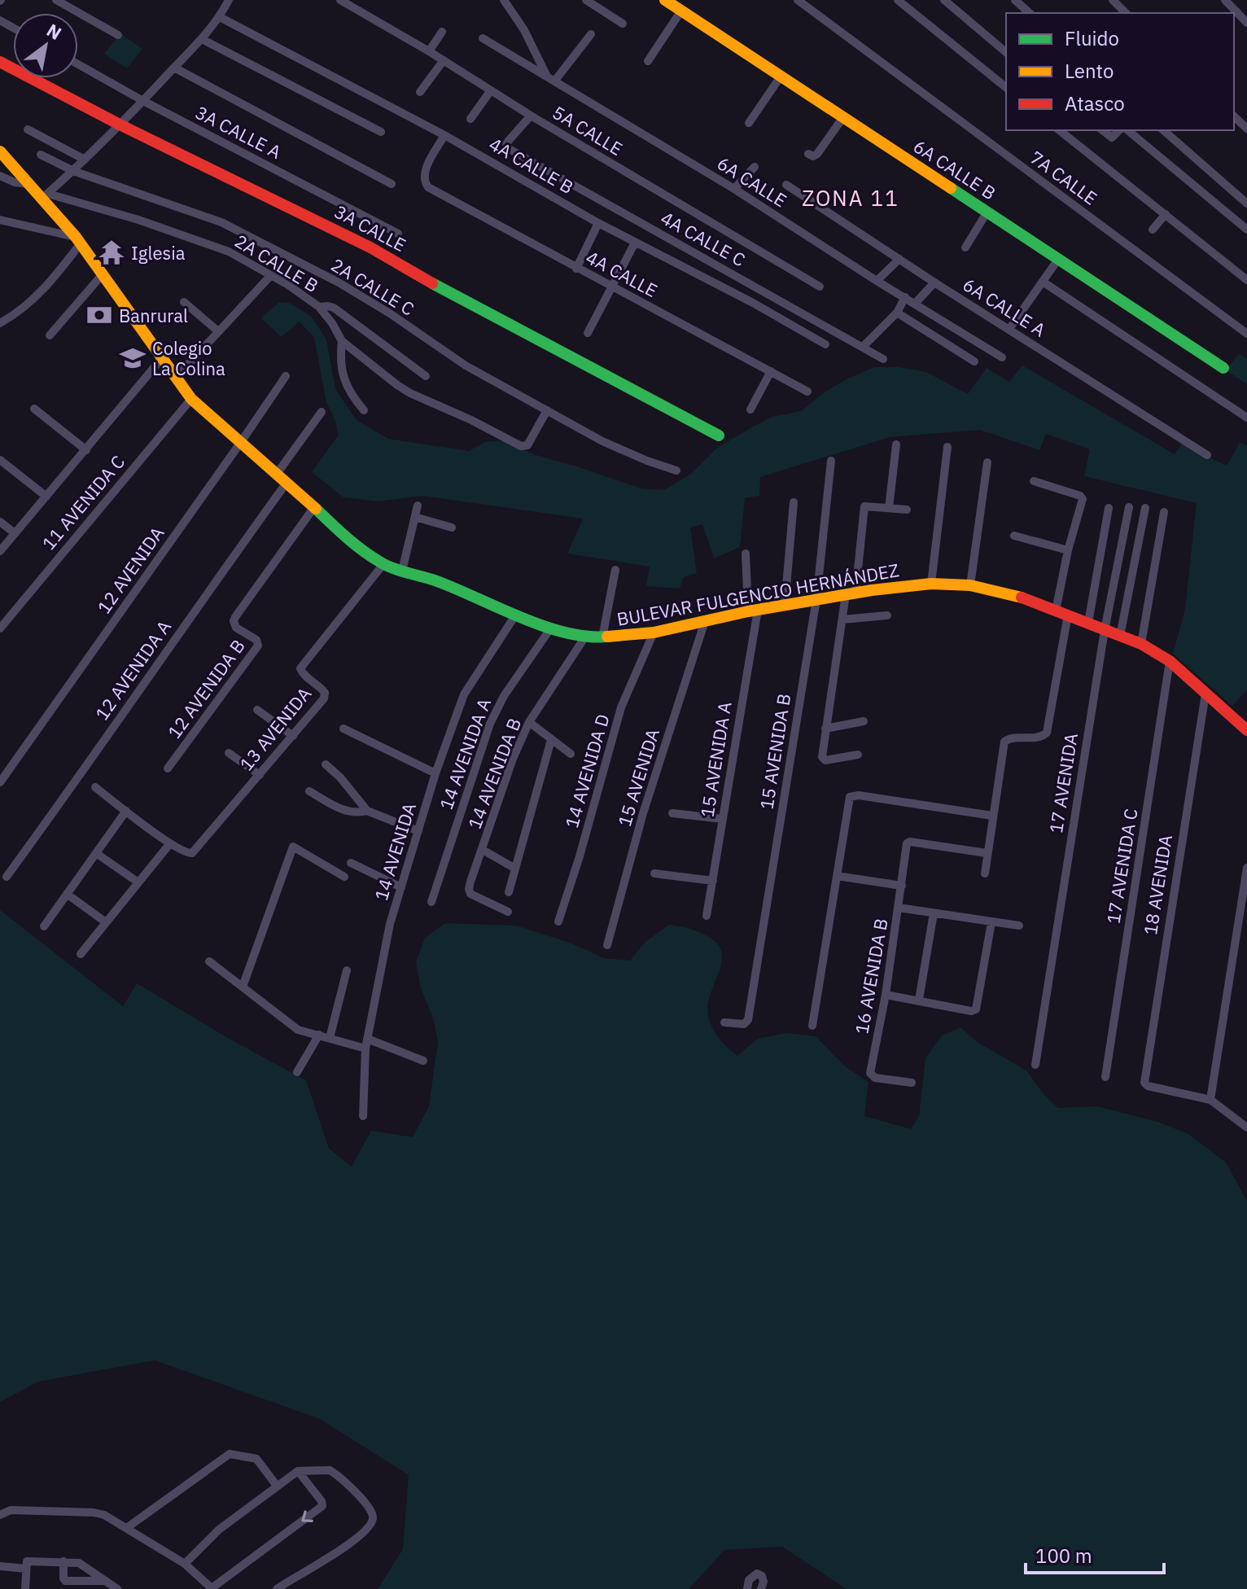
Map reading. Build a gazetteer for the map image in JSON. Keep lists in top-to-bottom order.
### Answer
{
  "streets": {
    "street": [
      "5A CALLE",
      "3A CALLE A",
      "4A CALLE B",
      "6A CALLE B",
      "7A CALLE",
      "6A CALLE",
      "3A CALLE",
      "4A CALLE C",
      "2A CALLE B",
      "4A CALLE",
      "2A CALLE C",
      "6A CALLE A",
      "11 AVENIDA C",
      "12 AVENIDA",
      "BULEVAR FULGENCIO HERNÁNDEZ",
      "12 AVENIDA A",
      "12 AVENIDA B",
      "13 AVENIDA",
      "15 AVENIDA B",
      "14 AVENIDA A",
      "15 AVENIDA A",
      "14 AVENIDA D",
      "14 AVENIDA B",
      "15 AVENIDA",
      "17 AVENIDA",
      "14 AVENIDA",
      "17 AVENIDA C",
      "18 AVENIDA",
      "16 AVENIDA B"
    ]
  },
  "crossings": [
    ["5A CALLE", "4A CALLE C"],
    ["4A CALLE B", "4A CALLE"],
    ["2A CALLE B", "2A CALLE C"],
    ["2A CALLE B", "BULEVAR FULGENCIO HERNÁNDEZ"],
    ["11 AVENIDA C", "BULEVAR FULGENCIO HERNÁNDEZ"],
    ["12 AVENIDA", "BULEVAR FULGENCIO HERNÁNDEZ"],
    ["BULEVAR FULGENCIO HERNÁNDEZ", "12 AVENIDA A"],
    ["BULEVAR FULGENCIO HERNÁNDEZ", "12 AVENIDA B"],
    ["BULEVAR FULGENCIO HERNÁNDEZ", "13 AVENIDA"],
    ["BULEVAR FULGENCIO HERNÁNDEZ", "15 AVENIDA B"],
    ["BULEVAR FULGENCIO HERNÁNDEZ", "14 AVENIDA A"],
    ["BULEVAR FULGENCIO HERNÁNDEZ", "15 AVENIDA A"],
    ["BULEVAR FULGENCIO HERNÁNDEZ", "14 AVENIDA D"],
    ["BULEVAR FULGENCIO HERNÁNDEZ", "14 AVENIDA B"],
    ["BULEVAR FULGENCIO HERNÁNDEZ", "15 AVENIDA"],
    ["BULEVAR FULGENCIO HERNÁNDEZ", "17 AVENIDA"],
    ["BULEVAR FULGENCIO HERNÁNDEZ", "14 AVENIDA"],
    ["BULEVAR FULGENCIO HERNÁNDEZ", "17 AVENIDA C"],
    ["BULEVAR FULGENCIO HERNÁNDEZ", "18 AVENIDA"]
  ],
  "districts": ["ZONA 11"],
  "places": {
    "temple": ["Iglesia"],
    "bank": ["Banrural"],
    "school or university": ["Colegio La Colina"]
  },
  "legend": ["Fluido", "Lento", "Atasco"],
  "scale_bar": "100 m",
  "north": "top right"
}
